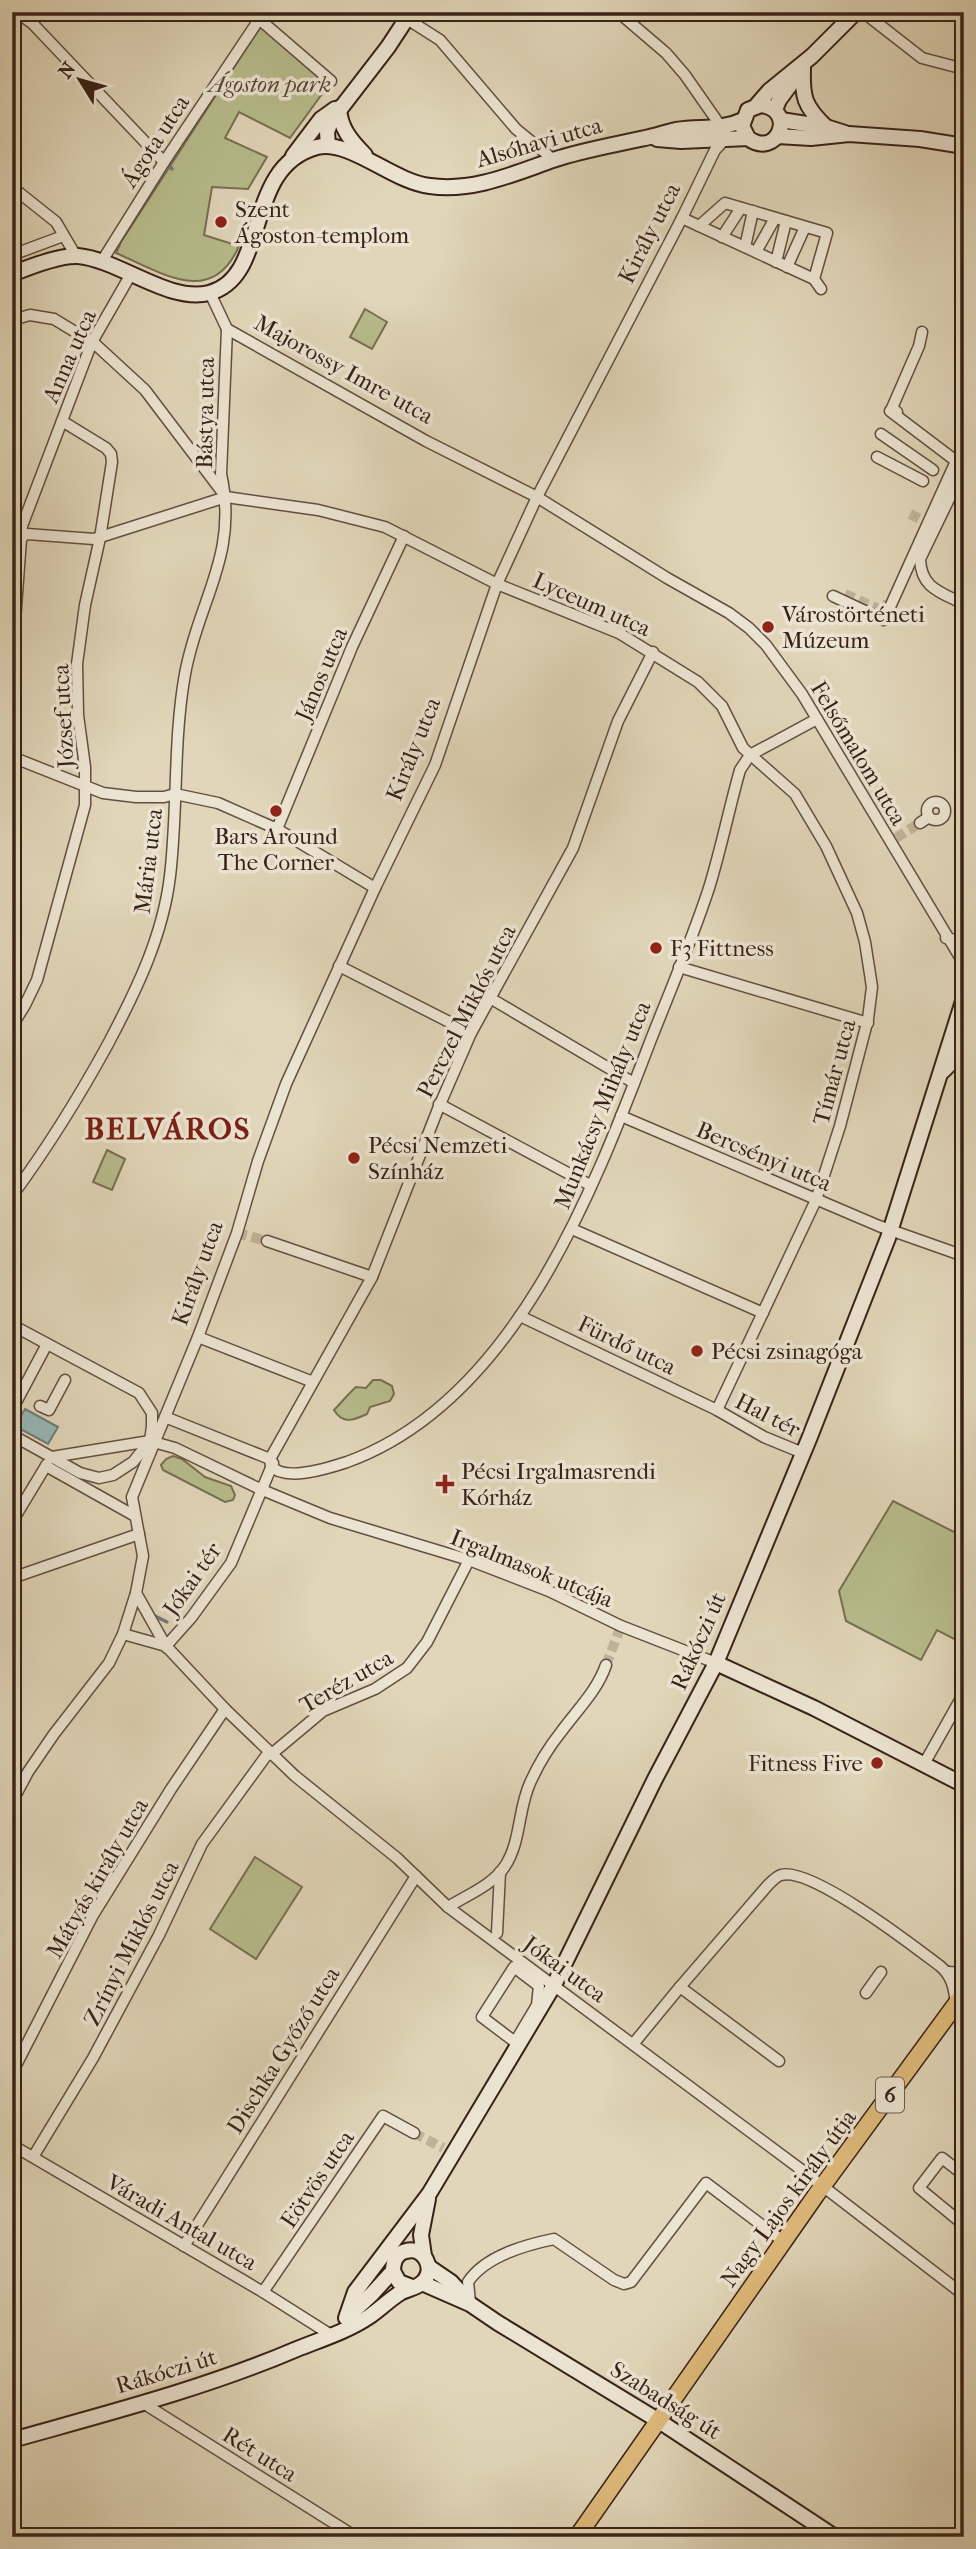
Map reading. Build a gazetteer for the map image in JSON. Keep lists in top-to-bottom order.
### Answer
{
  "streets": {
    "main road": ["6", "Nagy Lajos király útja"],
    "street": [
      "Ágota utca",
      "Alsóhavi utca",
      "Király utca",
      "Anna utca",
      "Majorossy Imre utca",
      "Bástya utca",
      "Lyceum utca",
      "János utca",
      "József utca",
      "Felsőmalom utca",
      "Mária utca",
      "Perczel Miklós utca",
      "Tímár utca",
      "Munkácsy Mihály utca",
      "Bercsényi utca",
      "Fürdő utca",
      "Hal tér",
      "Irgalmasok utcája",
      "Jókai tér",
      "Rákóczi út",
      "Teréz utca",
      "Mátyás király utca",
      "Zrínyi Miklós utca",
      "Jókai utca",
      "Dischka Győző utca",
      "Eötvös utca",
      "Váradi Antal utca",
      "Szabadság út",
      "Rét utca"
    ]
  },
  "crossings": [
    ["Alsóhavi utca", "Király utca"],
    ["Király utca", "Majorossy Imre utca"],
    ["Király utca", "Lyceum utca"],
    ["Király utca", "Felsőmalom utca"],
    ["Király utca", "Munkácsy Mihály utca"],
    ["Király utca", "Irgalmasok utcája"],
    ["Anna utca", "József utca"],
    ["Majorossy Imre utca", "Bástya utca"],
    ["Majorossy Imre utca", "Felsőmalom utca"],
    ["Bástya utca", "Lyceum utca"],
    ["Bástya utca", "Mária utca"],
    ["Lyceum utca", "János utca"],
    ["Lyceum utca", "Mária utca"],
    ["Lyceum utca", "Perczel Miklós utca"],
    ["Lyceum utca", "Tímár utca"],
    ["Lyceum utca", "Munkácsy Mihály utca"],
    ["Perczel Miklós utca", "Munkácsy Mihály utca"],
    ["Perczel Miklós utca", "Jókai tér"],
    ["Tímár utca", "Munkácsy Mihály utca"],
    ["Tímár utca", "Bercsényi utca"],
    ["Tímár utca", "Fürdő utca"],
    ["Tímár utca", "Hal tér"],
    ["Munkácsy Mihály utca", "Bercsényi utca"],
    ["Munkácsy Mihály utca", "Fürdő utca"],
    ["Munkácsy Mihály utca", "Jókai tér"],
    ["Bercsényi utca", "Rákóczi út"],
    ["Fürdő utca", "Hal tér"],
    ["Hal tér", "Rákóczi út"],
    ["Irgalmasok utcája", "Jókai tér"],
    ["Irgalmasok utcája", "Rákóczi út"],
    ["Irgalmasok utcája", "Teréz utca"],
    ["Jókai tér", "Jókai utca"],
    ["Rákóczi út", "Jókai utca"],
    ["Rákóczi út", "Váradi Antal utca"],
    ["Rákóczi út", "Szabadság út"],
    ["Rákóczi út", "Rét utca"],
    ["Teréz utca", "Zrínyi Miklós utca"],
    ["Teréz utca", "Jókai utca"],
    ["Mátyás király utca", "Jókai utca"],
    ["Zrínyi Miklós utca", "Jókai utca"],
    ["Zrínyi Miklós utca", "Váradi Antal utca"],
    ["Jókai utca", "Dischka Győző utca"],
    ["Jókai utca", "Nagy Lajos király útja"],
    ["Dischka Győző utca", "Váradi Antal utca"],
    ["6", "Nagy Lajos király útja"],
    ["6", "Szabadság út"],
    ["Eötvös utca", "Váradi Antal utca"],
    ["Nagy Lajos király útja", "Szabadság út"]
  ],
  "districts": ["BELVÁROS"],
  "parks": ["Ágoston park"],
  "places": {
    "other": [
      "Szent Ágoston-templom",
      "Várostörténeti Múzeum",
      "Bars Around The Corner",
      "F3 Fittness",
      "Pécsi Nemzeti Színház",
      "Pécsi zsinagóga",
      "Fitness Five"
    ],
    "health": ["Pécsi Irgalmasrendi Kórház"]
  },
  "north": "top left"
}
